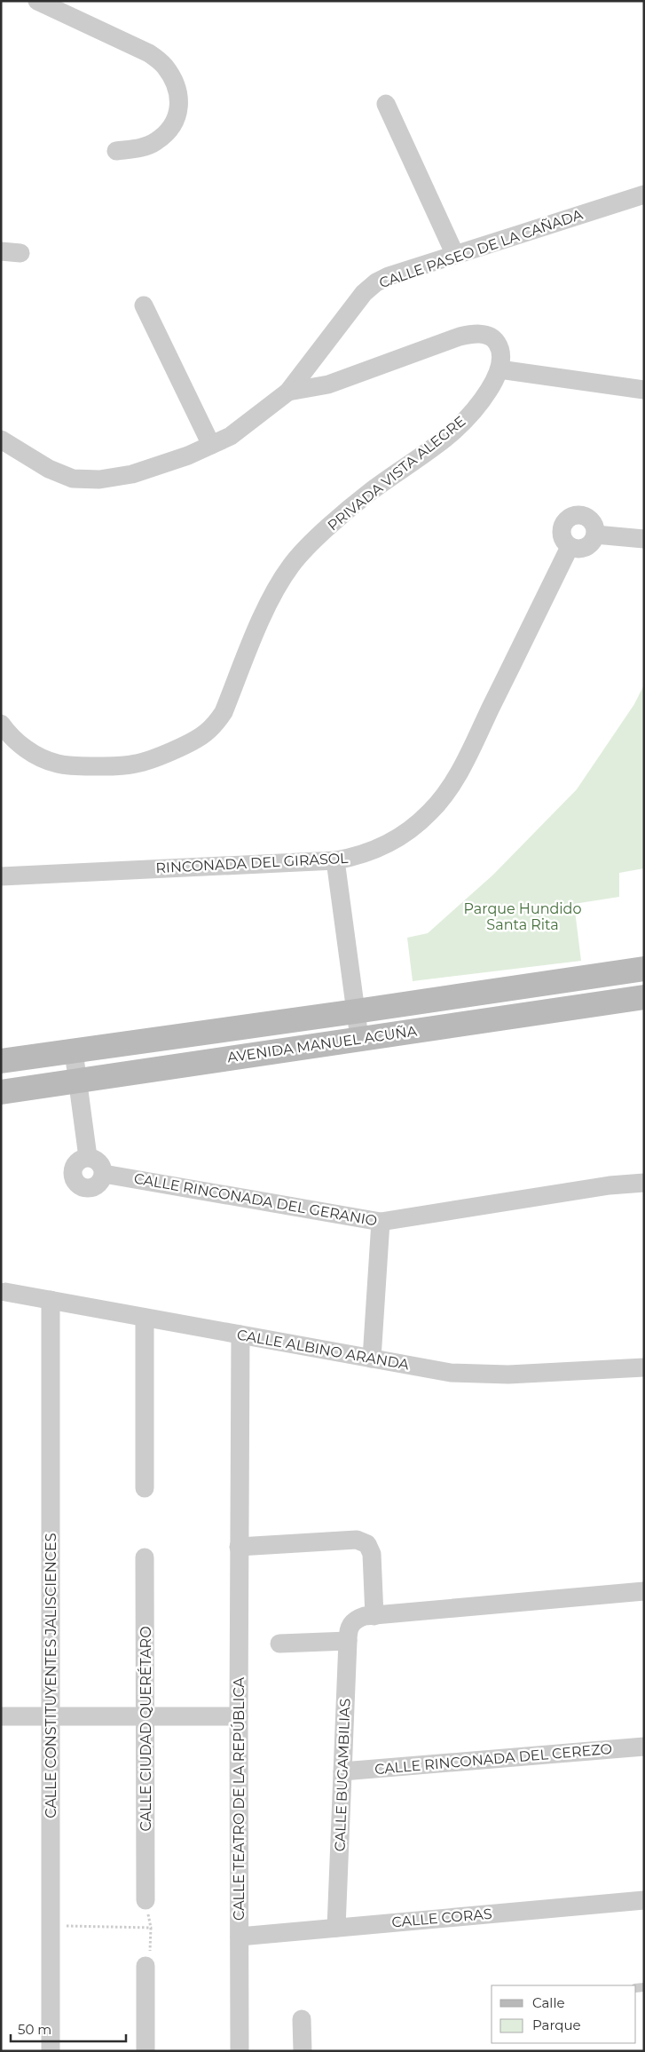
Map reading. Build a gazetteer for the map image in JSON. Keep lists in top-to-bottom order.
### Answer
{
  "streets": {
    "street": [
      "CALLE PASEO DE LA CAÑADA",
      "PRIVADA VISTA ALEGRE",
      "RINCONADA DEL GIRASOL",
      "AVENIDA MANUEL ACUÑA",
      "CALLE RINCONADA DEL GERANIO",
      "CALLE ALBINO ARANDA",
      "CALLE CONSTITUYENTES JALISCIENCES",
      "CALLE CIUDAD QUERÉTARO",
      "CALLE RINCONADA DEL CEREZO",
      "CALLE BUGAMBILIAS",
      "CALLE TEATRO DE LA REPÚBLICA",
      "CALLE CORAS"
    ]
  },
  "crossings": [
    ["CALLE ALBINO ARANDA", "CALLE CONSTITUYENTES JALISCIENCES"],
    ["CALLE ALBINO ARANDA", "CALLE TEATRO DE LA REPÚBLICA"],
    ["CALLE RINCONADA DEL CEREZO", "CALLE BUGAMBILIAS"],
    ["CALLE BUGAMBILIAS", "CALLE CORAS"],
    ["CALLE TEATRO DE LA REPÚBLICA", "CALLE CORAS"]
  ],
  "parks": ["Parque Hundido Santa Rita"],
  "legend": ["Calle", "Parque"],
  "scale_bar": "50 m"
}
